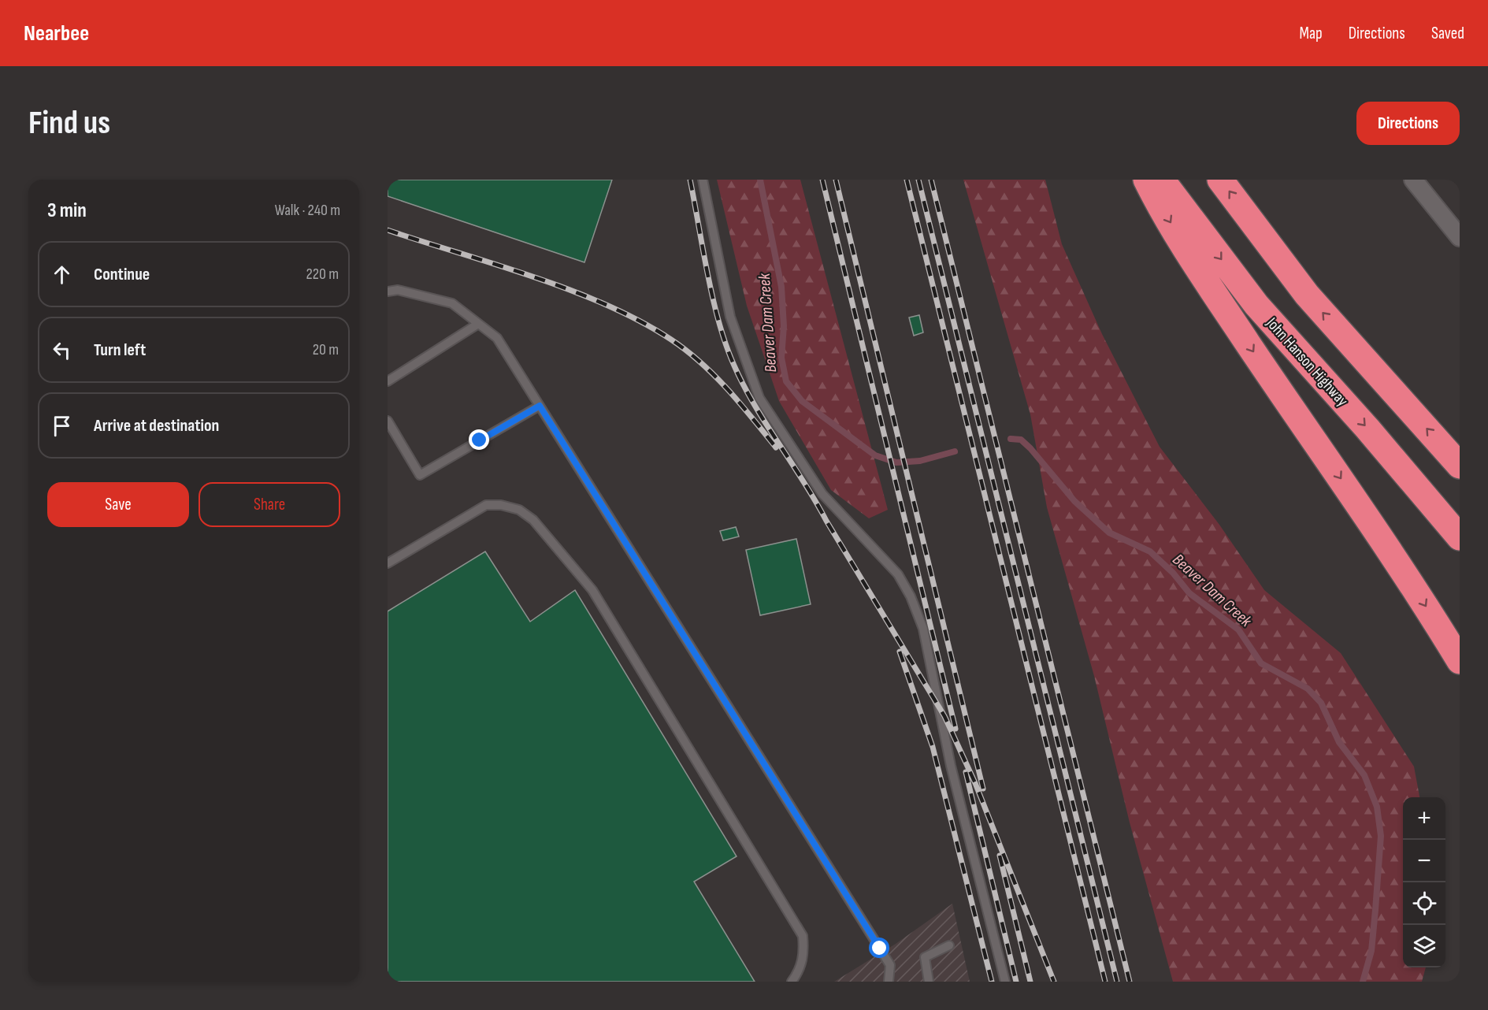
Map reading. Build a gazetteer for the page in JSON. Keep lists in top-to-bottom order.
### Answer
{
  "streets": {
    "highway": ["John Hanson Highway"]
  },
  "water": ["Beaver Dam Creek"],
  "page": {
    "header": "Nearbee",
    "nav": ["Map", "Directions", "Saved"],
    "buttons": [
      "Directions",
      ["Save", "Share"]
    ],
    "title": "Find us",
    "heading": ["3 min", "Walk · 240 m"],
    "list": [
      ["Continue", "220 m"],
      ["Turn left", "20 m"],
      "Arrive at destination"
    ],
    "map_buttons": ["+", "−"]
  }
}
